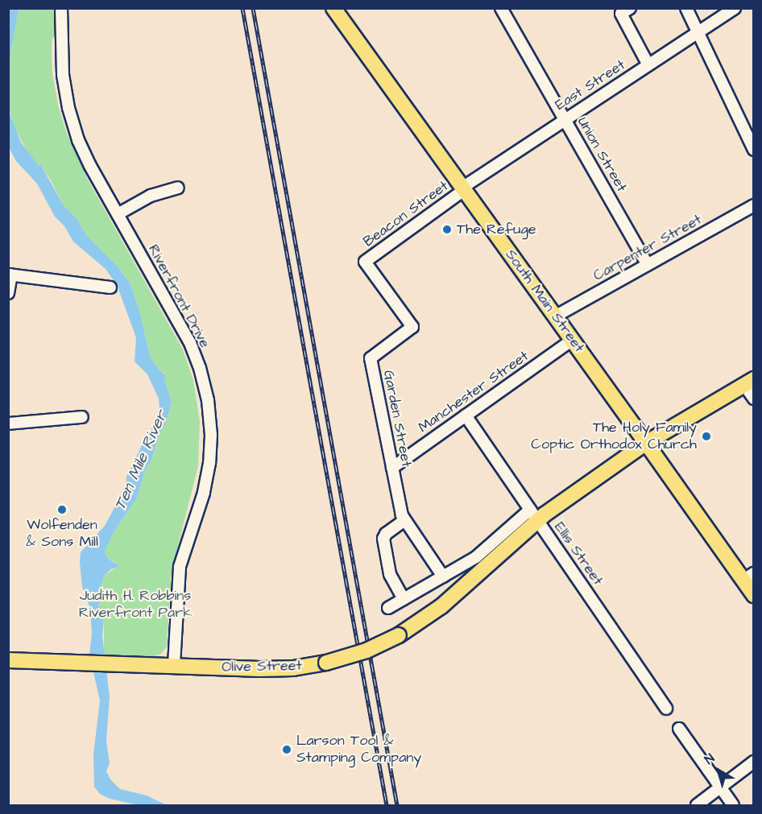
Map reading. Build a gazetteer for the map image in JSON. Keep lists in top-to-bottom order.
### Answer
{
  "streets": {
    "main road": ["South Main Street", "Olive Street"],
    "street": [
      "East Street",
      "Union Street",
      "Beacon Street",
      "Carpenter Street",
      "Riverfront Drive",
      "Manchester Street",
      "Garden Street",
      "Ellis Street"
    ]
  },
  "crossings": [
    ["East Street", "Union Street"],
    ["East Street", "Beacon Street"],
    ["East Street", "South Main Street"],
    ["Union Street", "Carpenter Street"],
    ["Beacon Street", "South Main Street"],
    ["Beacon Street", "Garden Street"],
    ["Carpenter Street", "South Main Street"],
    ["Riverfront Drive", "Olive Street"],
    ["South Main Street", "Manchester Street"],
    ["South Main Street", "Olive Street"],
    ["Manchester Street", "Garden Street"],
    ["Manchester Street", "Ellis Street"],
    ["Garden Street", "Olive Street"],
    ["Ellis Street", "Olive Street"]
  ],
  "water": ["Ten Mile River"],
  "parks": ["Judith H. Robbins Riverfront Park"],
  "places": [
    "The Refuge",
    "The Holy Family Coptic Orthodox Church",
    "Wolfenden & Sons Mill",
    "Larson Tool & Stamping Company"
  ],
  "north": "top left"
}
